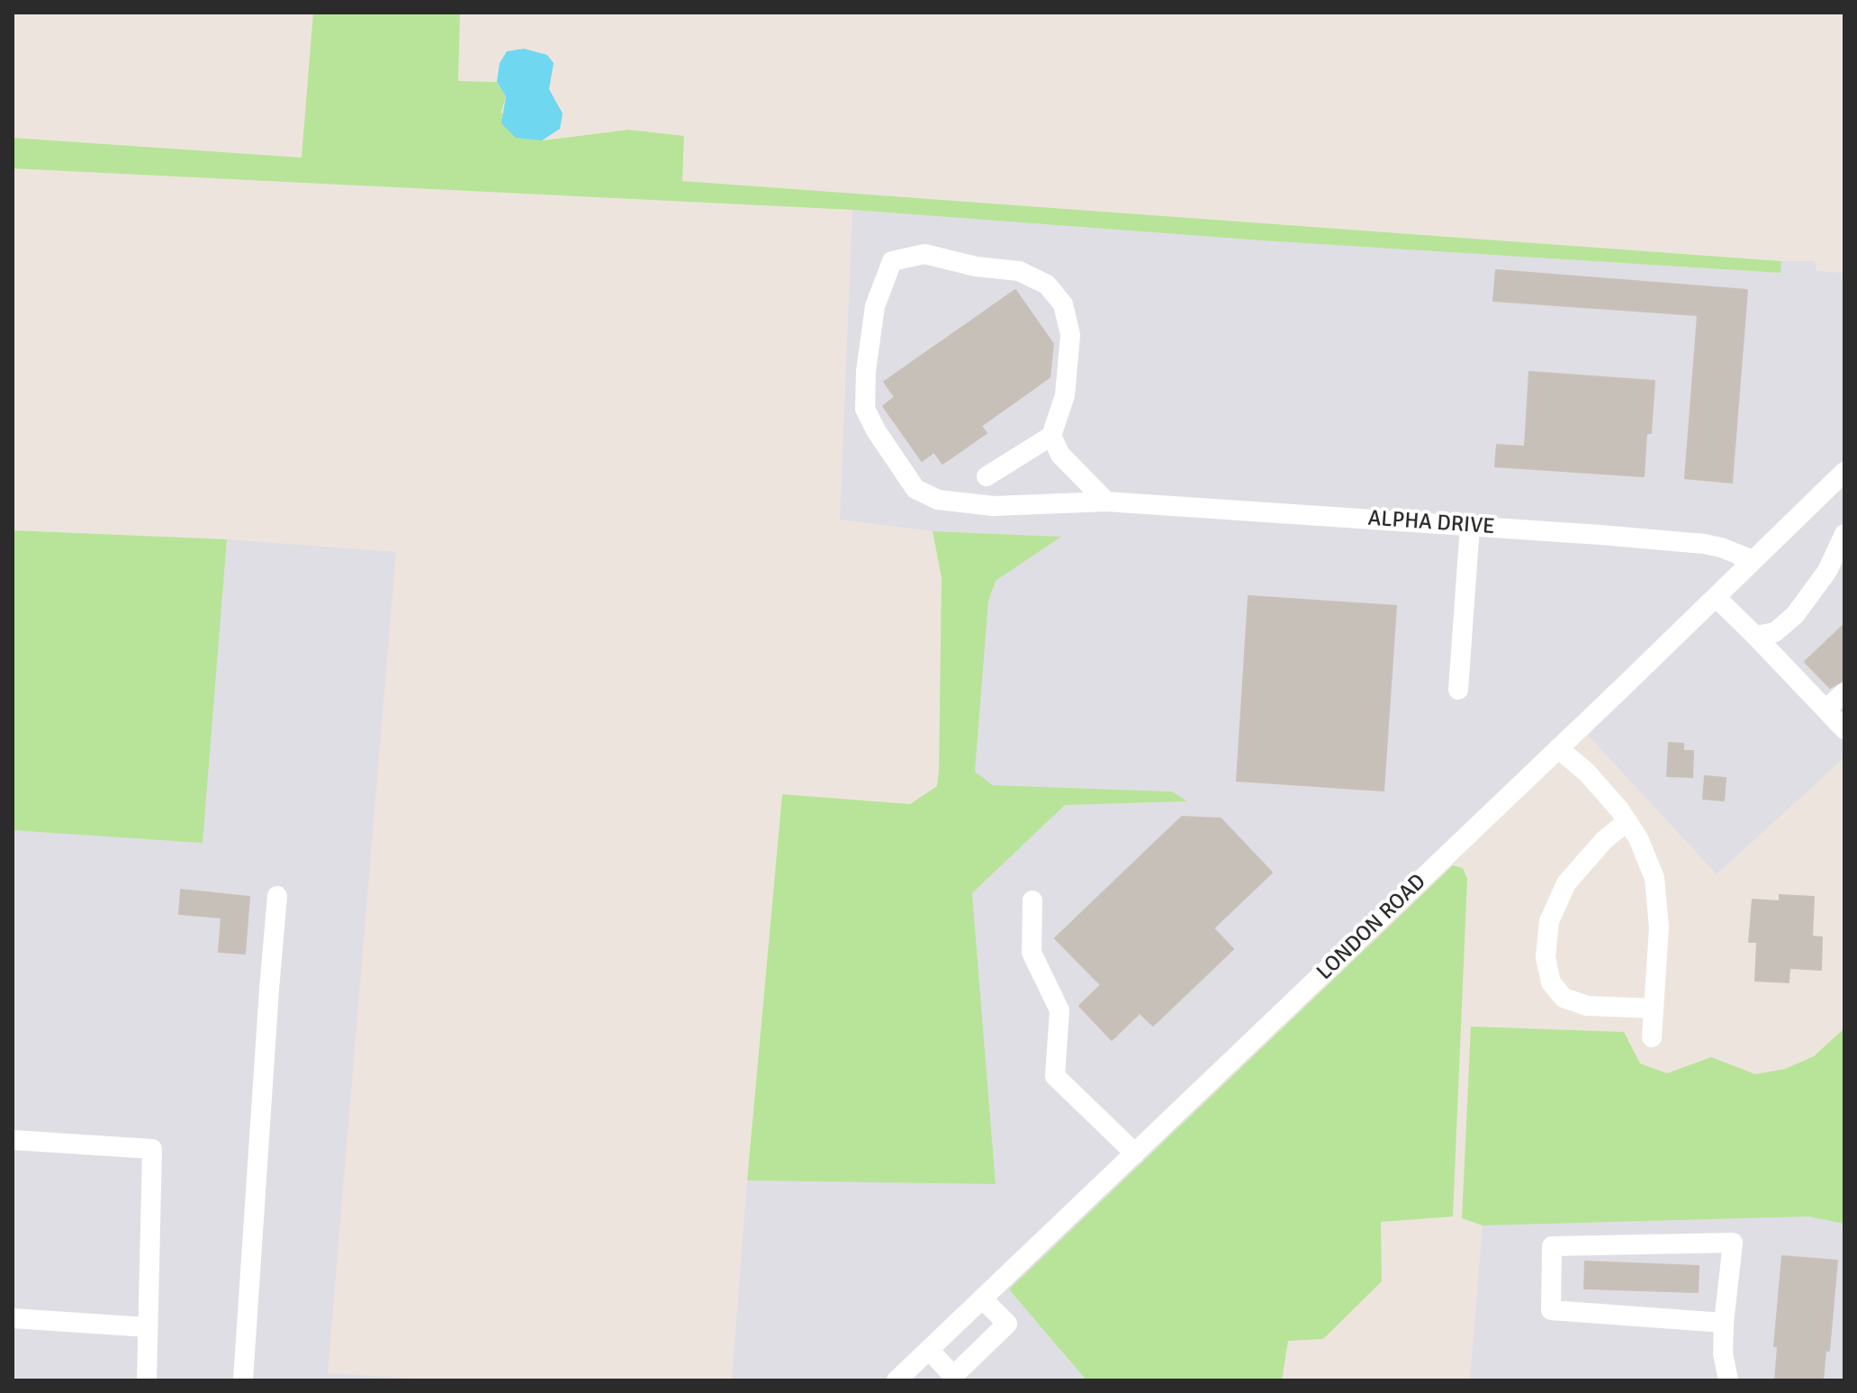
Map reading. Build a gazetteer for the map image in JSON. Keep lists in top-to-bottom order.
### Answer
{
  "streets": {
    "street": ["ALPHA DRIVE", "LONDON ROAD"]
  },
  "crossings": [
    ["ALPHA DRIVE", "LONDON ROAD"]
  ]
}
